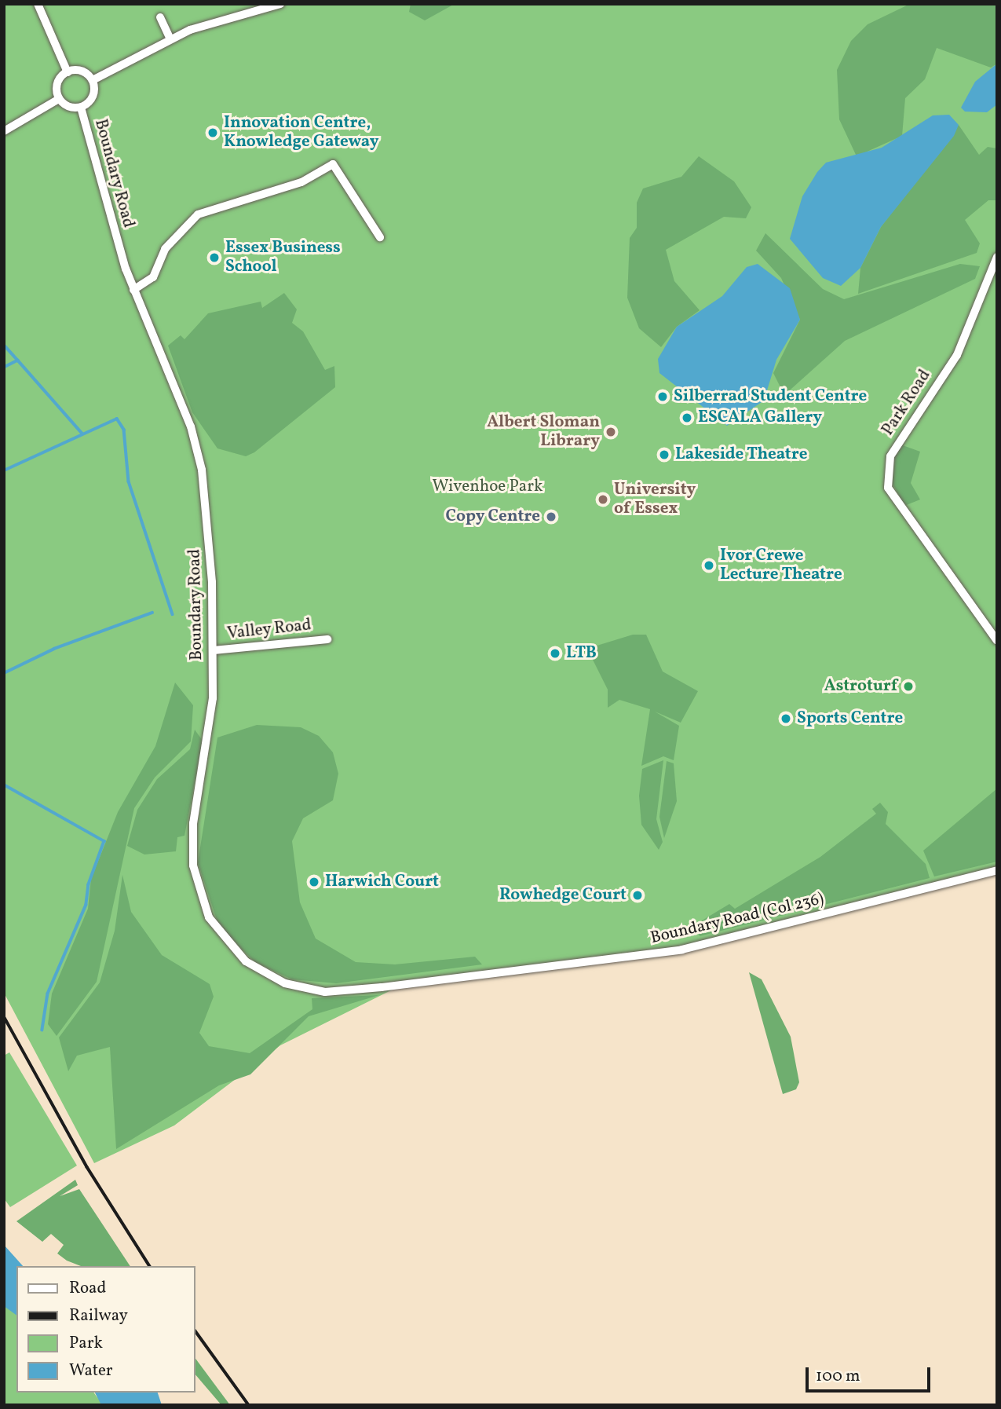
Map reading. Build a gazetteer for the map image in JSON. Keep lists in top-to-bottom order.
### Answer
{
  "streets": {
    "street": [
      "Boundary Road",
      "Park Road",
      "Valley Road",
      "Boundary Road (Col 236)"
    ]
  },
  "crossings": [
    ["Boundary Road", "Valley Road"],
    ["Boundary Road", "Boundary Road (Col 236)"]
  ],
  "parks": ["Wivenhoe Park"],
  "places": [
    "Innovation Centre, Knowledge Gateway",
    "Essex Business School",
    "Silberrad Student Centre",
    "ESCALA Gallery",
    "Albert Sloman Library",
    "Lakeside Theatre",
    "University of Essex",
    "Copy Centre",
    "Ivor Crewe Lecture Theatre",
    "LTB",
    "Astroturf",
    "Sports Centre",
    "Harwich Court",
    "Rowhedge Court"
  ],
  "legend": [
    "Road",
    "Railway",
    "Park",
    "Water"
  ],
  "scale_bar": "100 m"
}
